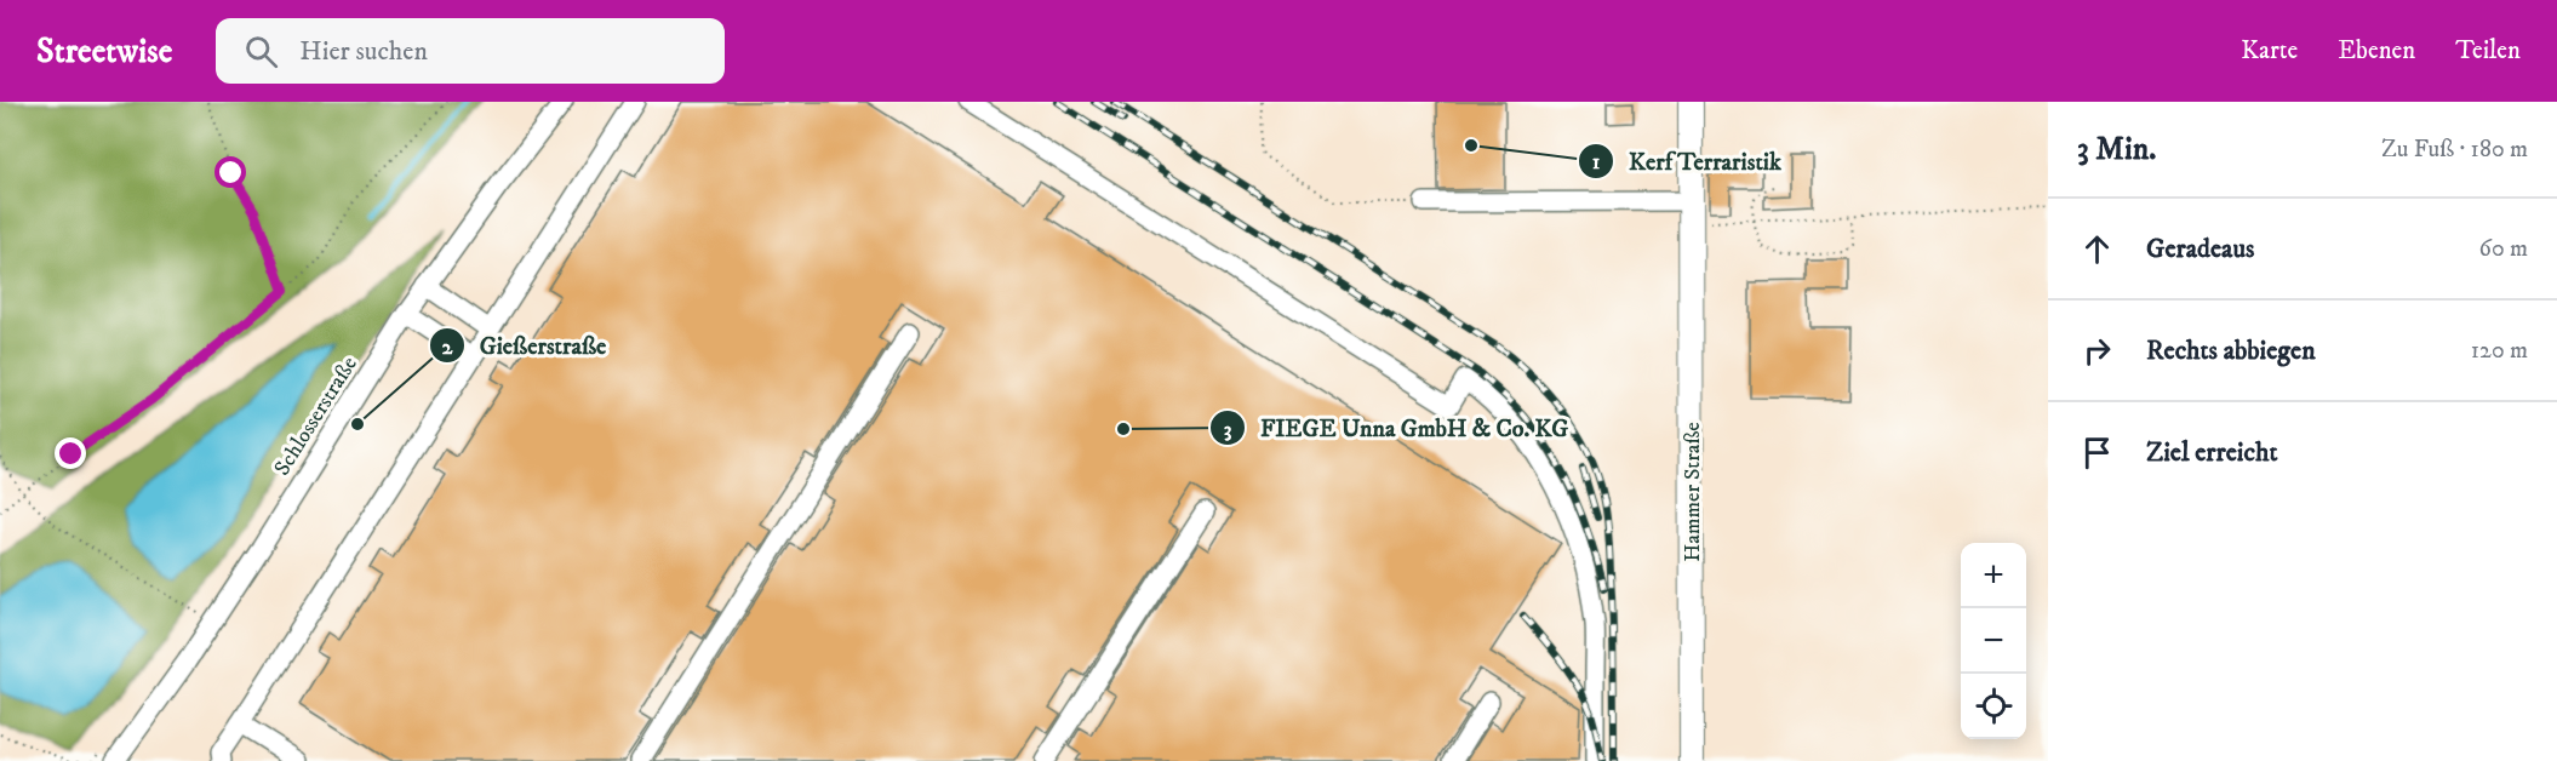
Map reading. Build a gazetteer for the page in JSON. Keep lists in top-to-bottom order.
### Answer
{
  "streets": {
    "main road": ["Hammer Straße"],
    "street": ["Schlosserstraße"]
  },
  "places": ["Kerf Terraristik", "Gießerstraße", "FIEGE Unna GmbH & Co. KG"],
  "page": {
    "header": "Streetwise",
    "search": "Hier suchen",
    "nav": ["Karte", "Ebenen", "Teilen"],
    "heading": ["3 Min.", "Zu Fuß · 180 m"],
    "list": [
      ["Geradeaus", "60 m"],
      ["Rechts abbiegen", "120 m"],
      "Ziel erreicht"
    ],
    "map_buttons": ["+", "−"]
  }
}
